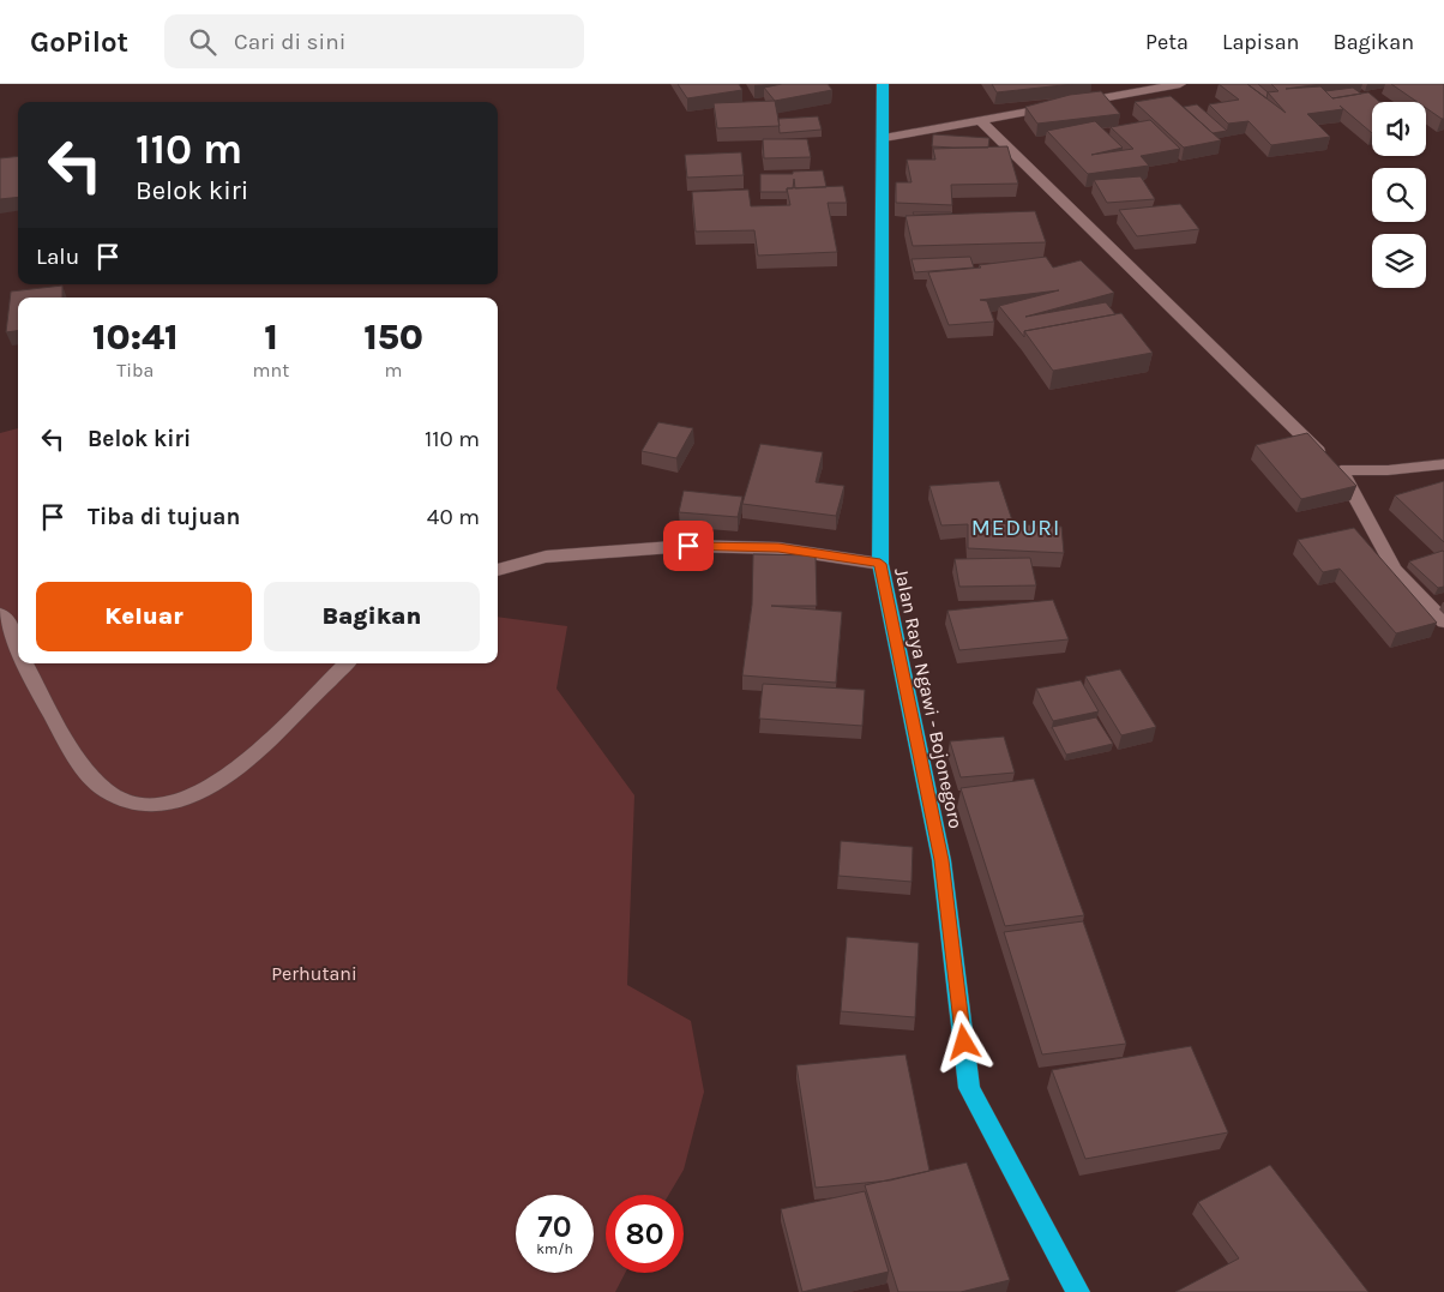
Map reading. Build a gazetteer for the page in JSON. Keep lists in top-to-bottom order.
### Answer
{
  "streets": {
    "highway": ["Jalan Raya Ngawi - Bojonegoro"]
  },
  "districts": ["MEDURI"],
  "parks": ["Perhutani"],
  "page": {
    "header": "GoPilot",
    "search": "Cari di sini",
    "nav": ["Peta", "Lapisan", "Bagikan"],
    "turn": ["110 m", "Belok kiri"],
    "then": "Lalu",
    "eta": [
      "10:41",
      "Tiba",
      "1",
      "mnt",
      "150",
      "m"
    ],
    "list": [
      {
        "name": "Belok kiri",
        "value": "110 m"
      },
      {
        "name": "Tiba di tujuan",
        "value": "40 m"
      }
    ],
    "buttons": ["Keluar", "Bagikan"],
    "speed": "70 km/h",
    "limit": "80"
  }
}
